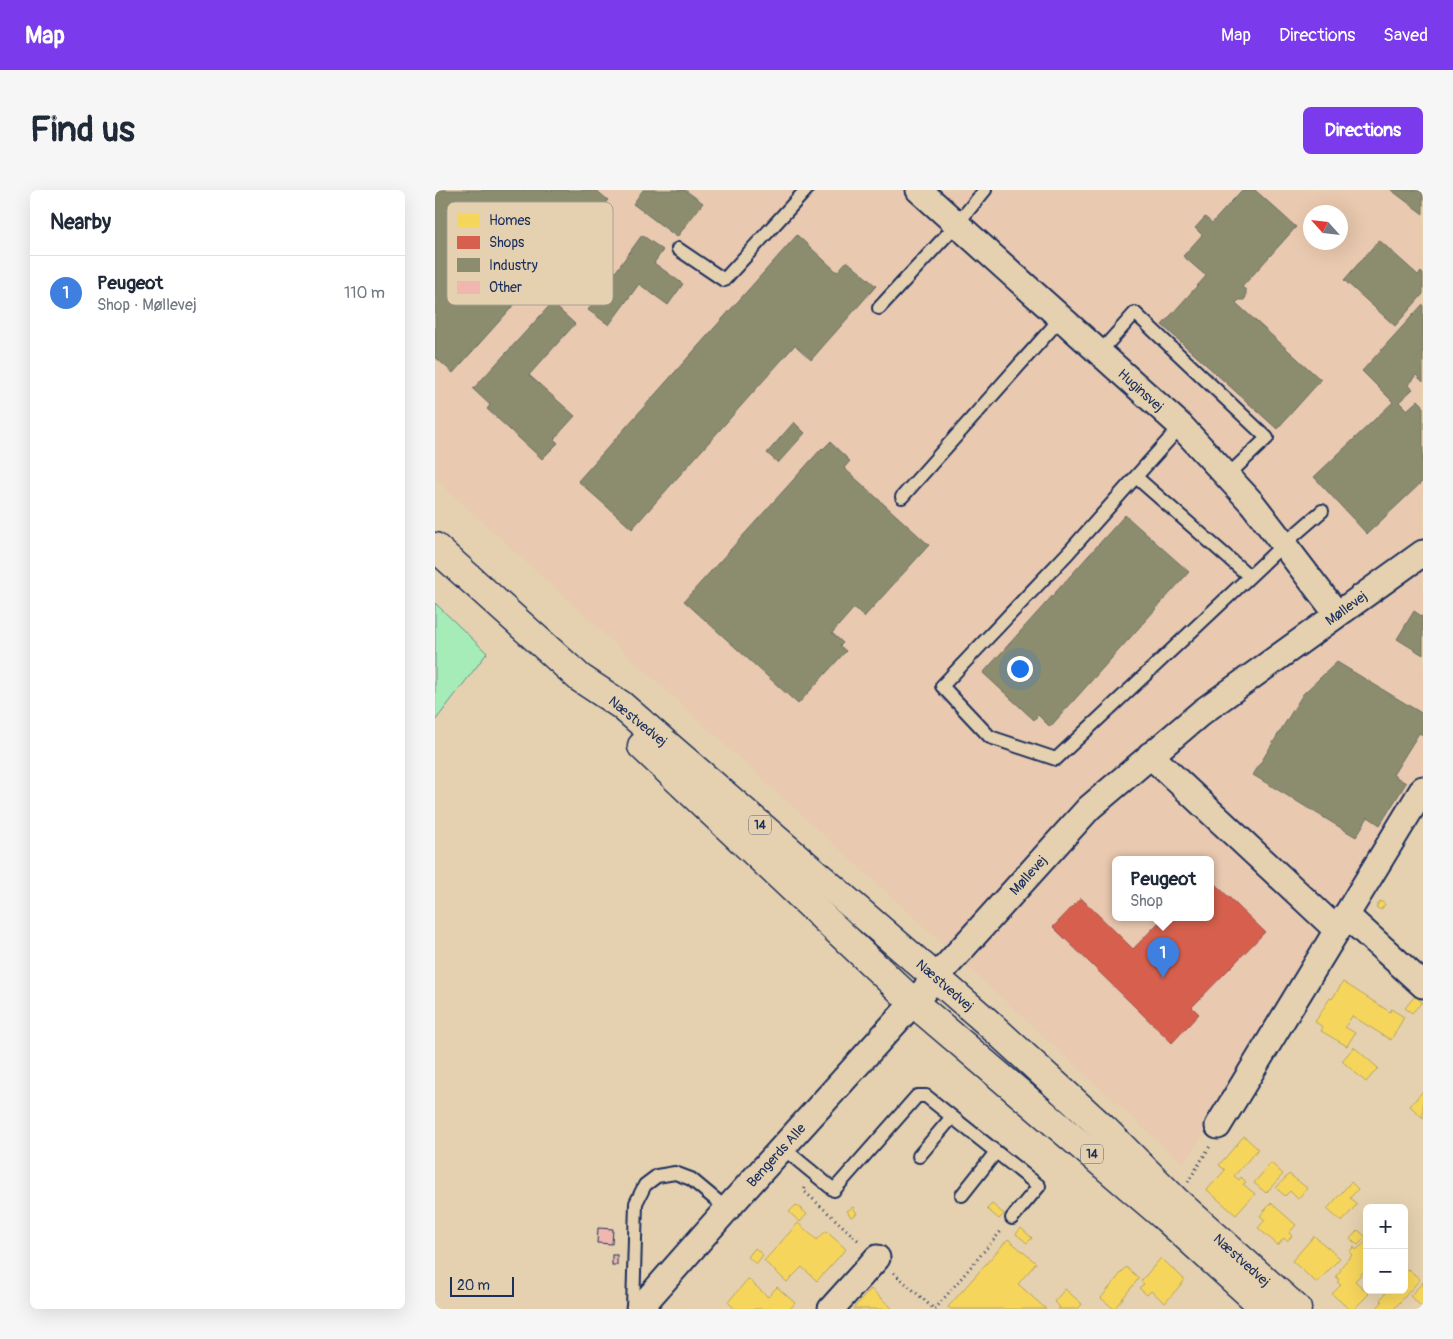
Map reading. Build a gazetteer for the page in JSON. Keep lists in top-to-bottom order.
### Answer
{
  "streets": {
    "main road": ["Næstvedvej", "14"],
    "street": ["Huginsvej", "Møllevej", "Bengerds Alle"]
  },
  "crossings": [
    ["Huginsvej", "Møllevej"],
    ["Møllevej", "Næstvedvej"],
    ["Møllevej", "Bengerds Alle"],
    ["Næstvedvej", "Bengerds Alle"]
  ],
  "legend": [
    "Homes",
    "Shops",
    "Industry",
    "Other"
  ],
  "scale_bar": "20 m",
  "north": "top left",
  "page": {
    "header": "Map",
    "nav": ["Map", "Directions", "Saved"],
    "buttons": "Directions",
    "title": "Find us",
    "heading": "Nearby",
    "list": [
      {
        "mark": "1",
        "name": "Peugeot",
        "note": "Shop · Møllevej",
        "value": "110 m"
      }
    ],
    "popup": ["Peugeot", "Shop"],
    "pins": "1",
    "map_buttons": ["+", "−"],
    "scale": "20 m"
  }
}
